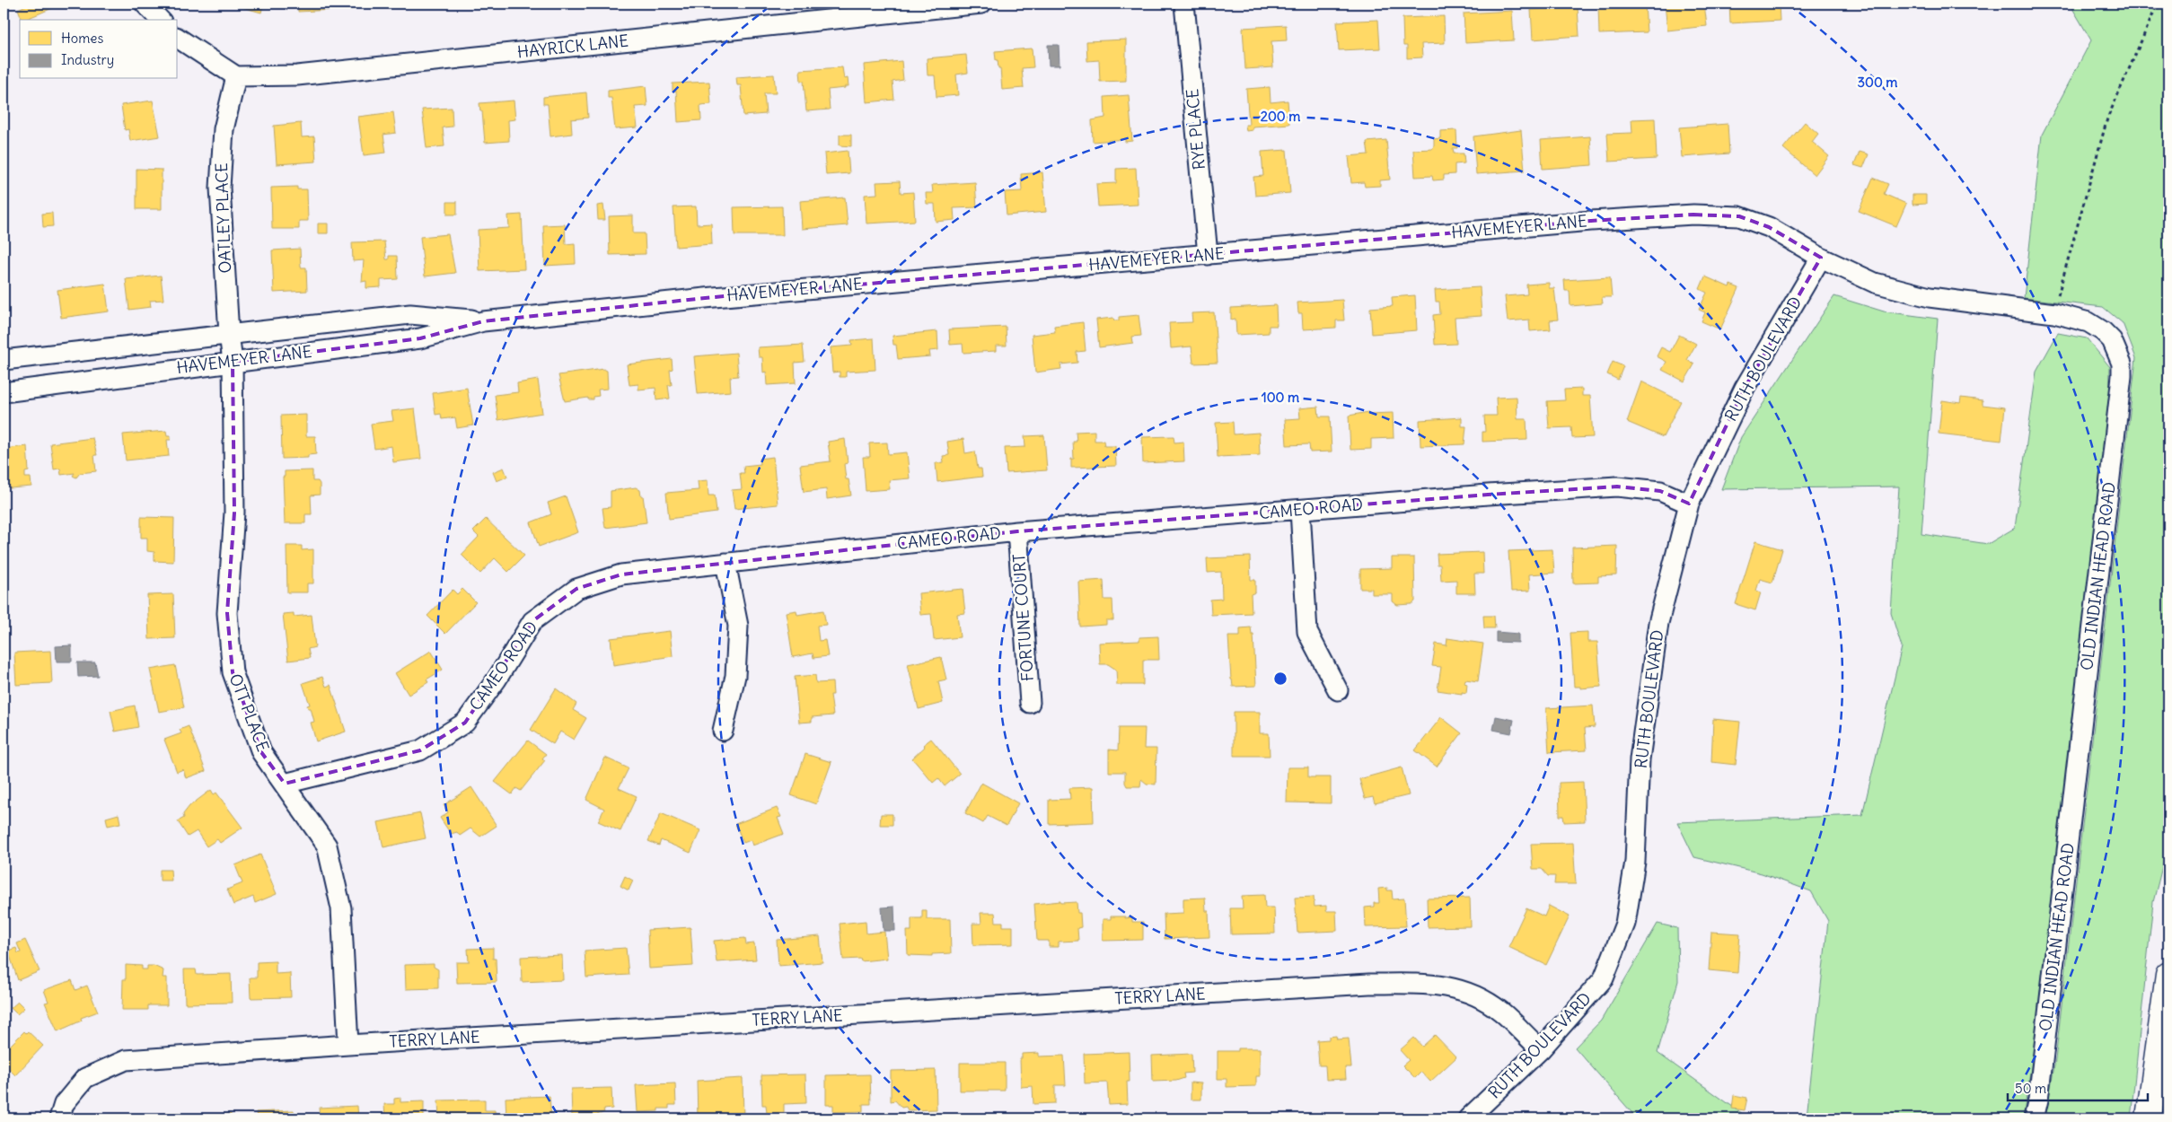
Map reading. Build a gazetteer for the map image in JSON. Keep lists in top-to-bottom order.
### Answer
{
  "streets": {
    "street": [
      "HAYRICK LANE",
      "RYE PLACE",
      "OATLEY PLACE",
      "HAVEMEYER LANE",
      "RUTH BOULEVARD",
      "CAMEO ROAD",
      "OLD INDIAN HEAD ROAD",
      "FORTUNE COURT",
      "OTT PLACE",
      "TERRY LANE"
    ]
  },
  "crossings": [
    ["HAYRICK LANE", "OATLEY PLACE"],
    ["RYE PLACE", "HAVEMEYER LANE"],
    ["OATLEY PLACE", "HAVEMEYER LANE"],
    ["OATLEY PLACE", "OTT PLACE"],
    ["HAVEMEYER LANE", "RUTH BOULEVARD"],
    ["HAVEMEYER LANE", "OLD INDIAN HEAD ROAD"],
    ["HAVEMEYER LANE", "OTT PLACE"],
    ["RUTH BOULEVARD", "CAMEO ROAD"],
    ["RUTH BOULEVARD", "OLD INDIAN HEAD ROAD"],
    ["RUTH BOULEVARD", "TERRY LANE"],
    ["CAMEO ROAD", "FORTUNE COURT"],
    ["CAMEO ROAD", "OTT PLACE"],
    ["OTT PLACE", "TERRY LANE"]
  ],
  "legend": ["Homes", "Industry"],
  "scale_bar": "50 m",
  "rings": ["300 m", "200 m", "100 m"]
}
